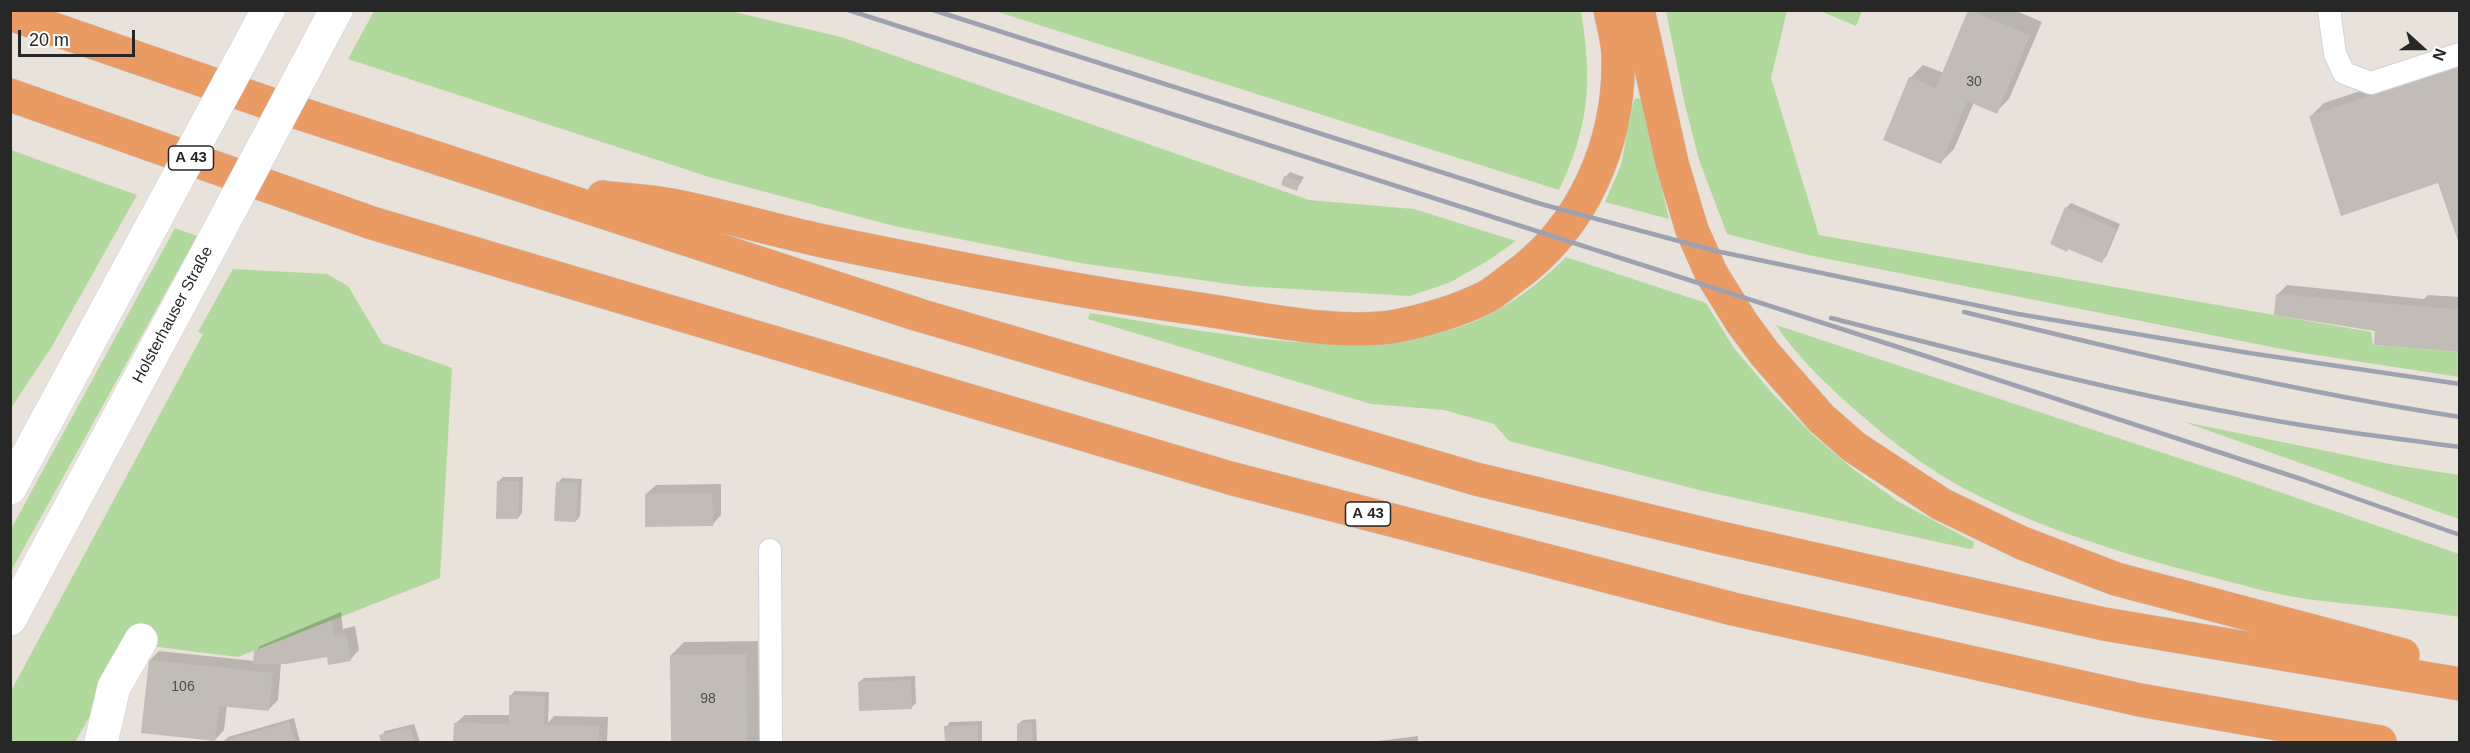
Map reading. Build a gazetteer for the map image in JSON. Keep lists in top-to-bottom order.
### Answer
{
  "streets": {
    "highway": ["A 43"],
    "main road": ["Holsterhauser Straße"]
  },
  "house_numbers": ["30", "106", "98"],
  "scale_bar": "20 m",
  "north": "right"
}
